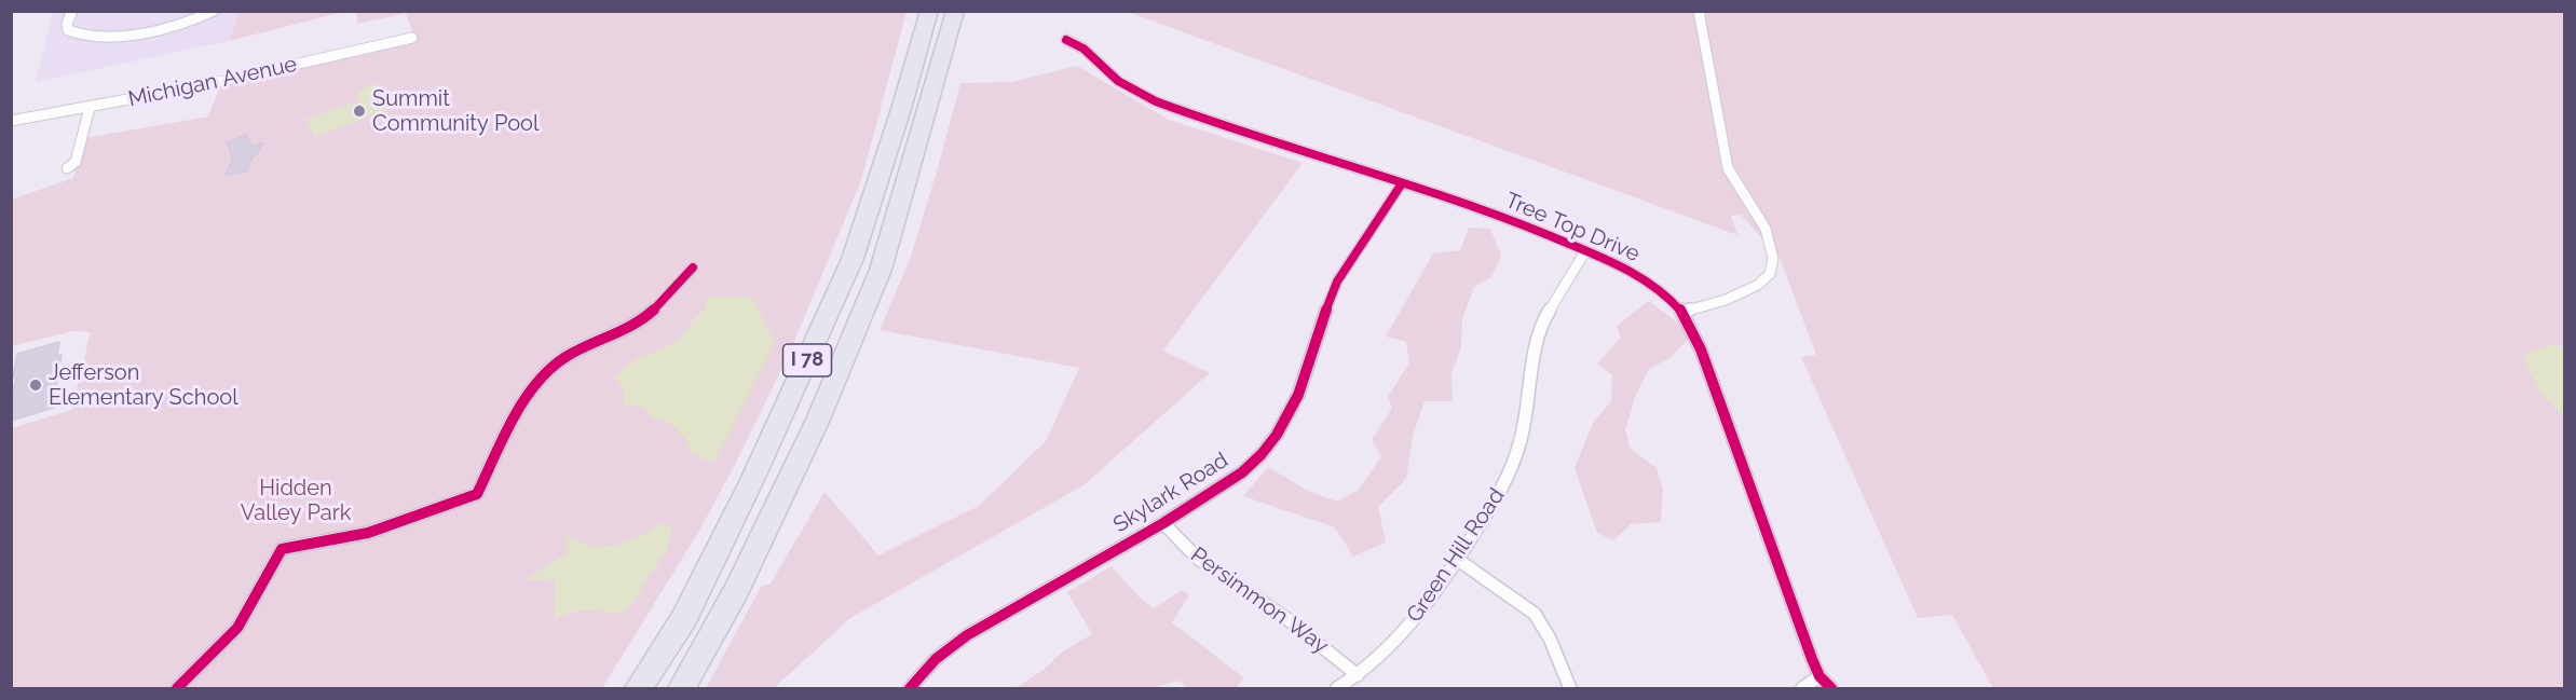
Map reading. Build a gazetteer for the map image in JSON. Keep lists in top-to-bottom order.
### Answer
{
  "streets": {
    "highway": ["I 78"],
    "street": [
      "Michigan Avenue",
      "Tree Top Drive",
      "Skylark Road",
      "Green Hill Road",
      "Persimmon Way"
    ]
  },
  "crossings": [
    ["Tree Top Drive", "Skylark Road"],
    ["Tree Top Drive", "Green Hill Road"],
    ["Skylark Road", "Persimmon Way"],
    ["Green Hill Road", "Persimmon Way"]
  ],
  "parks": ["Hidden Valley Park"],
  "places": ["Summit Community Pool", "Jefferson Elementary School"]
}
